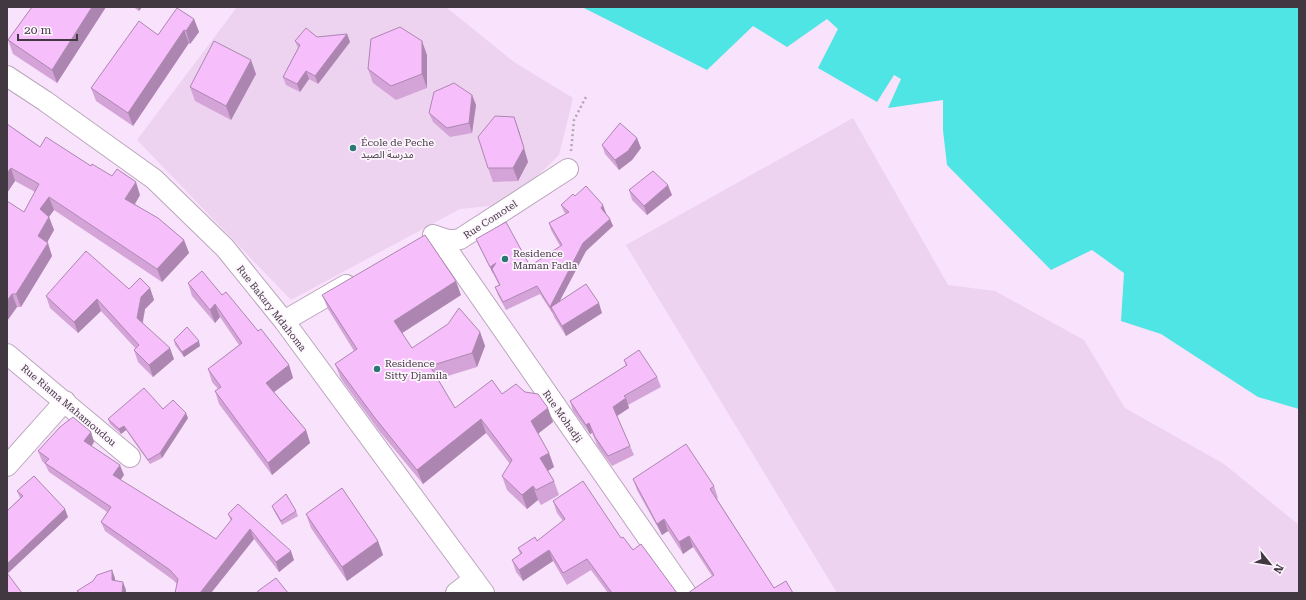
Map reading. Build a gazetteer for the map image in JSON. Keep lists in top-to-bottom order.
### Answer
{
  "streets": {
    "street": [
      "Rue Comotel",
      "Rue Bakary Mdahoma",
      "Rue Riama Mahamoudou",
      "Rue Mohadji"
    ]
  },
  "crossings": [
    ["Rue Comotel", "Rue Mohadji"]
  ],
  "places": ["École de Peche مدرسة الصيد", "Residence Maman Fadla", "Residence Sitty Djamila"],
  "scale_bar": "20 m",
  "north": "bottom right"
}
